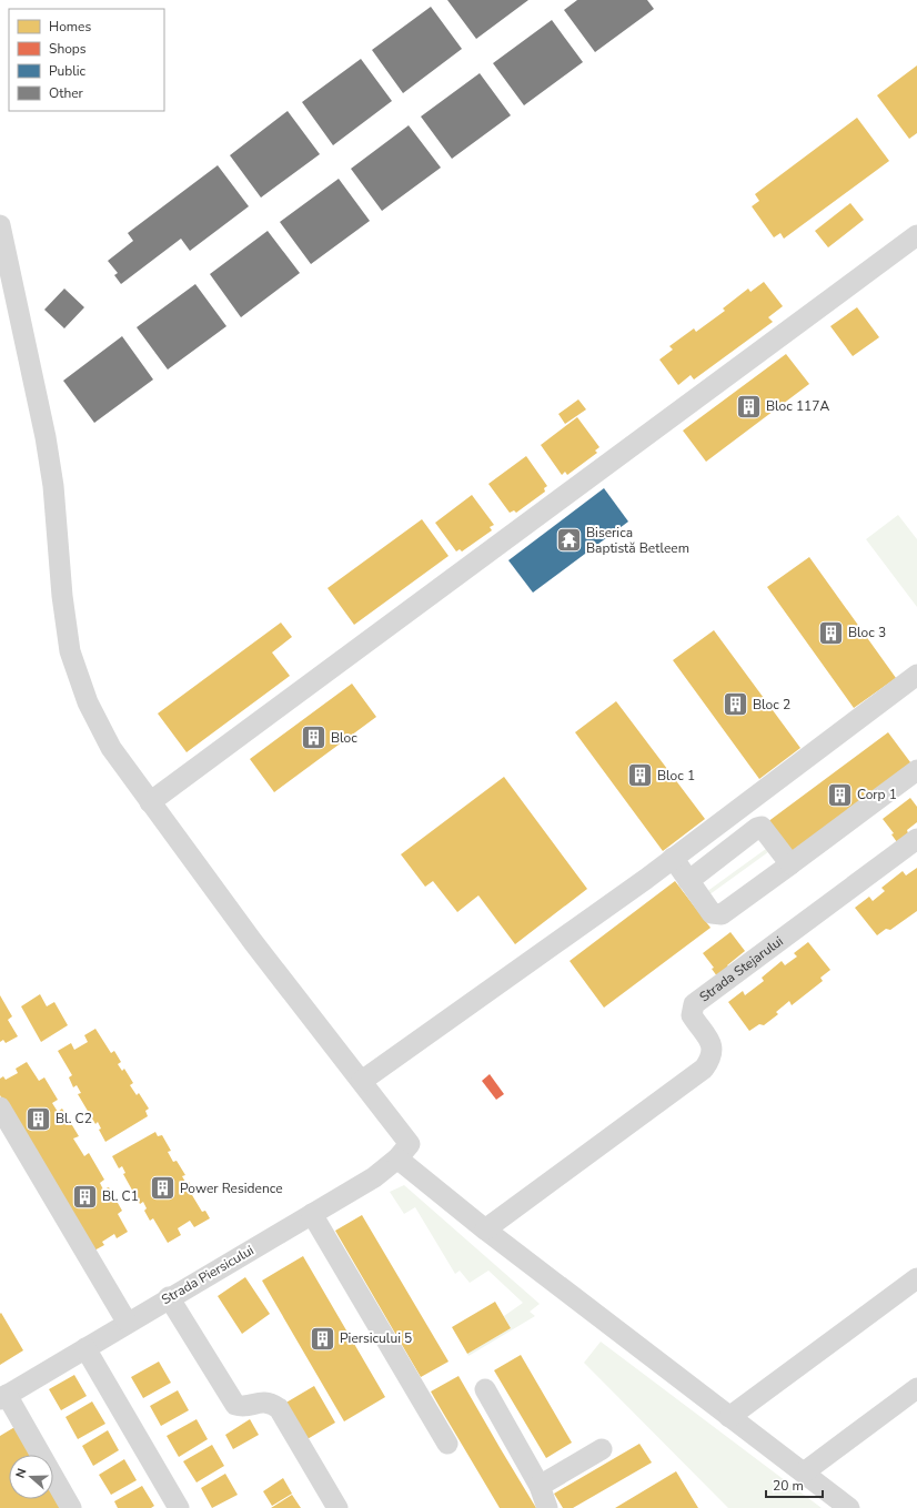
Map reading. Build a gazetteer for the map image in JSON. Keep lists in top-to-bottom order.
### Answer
{
  "streets": {
    "street": ["Strada Stejarului", "Strada Piersicului"]
  },
  "places": {
    "building": [
      "Bloc 117A",
      "Bloc 3",
      "Bloc 2",
      "Bloc",
      "Bloc 1",
      "Corp 1",
      "Bl. C2",
      "Power Residence",
      "Bl. C1",
      "Piersicului 5"
    ],
    "temple": ["Biserica Baptistă Betleem"]
  },
  "legend": [
    "Homes",
    "Shops",
    "Public",
    "Other"
  ],
  "scale_bar": "20 m",
  "north": "left"
}
